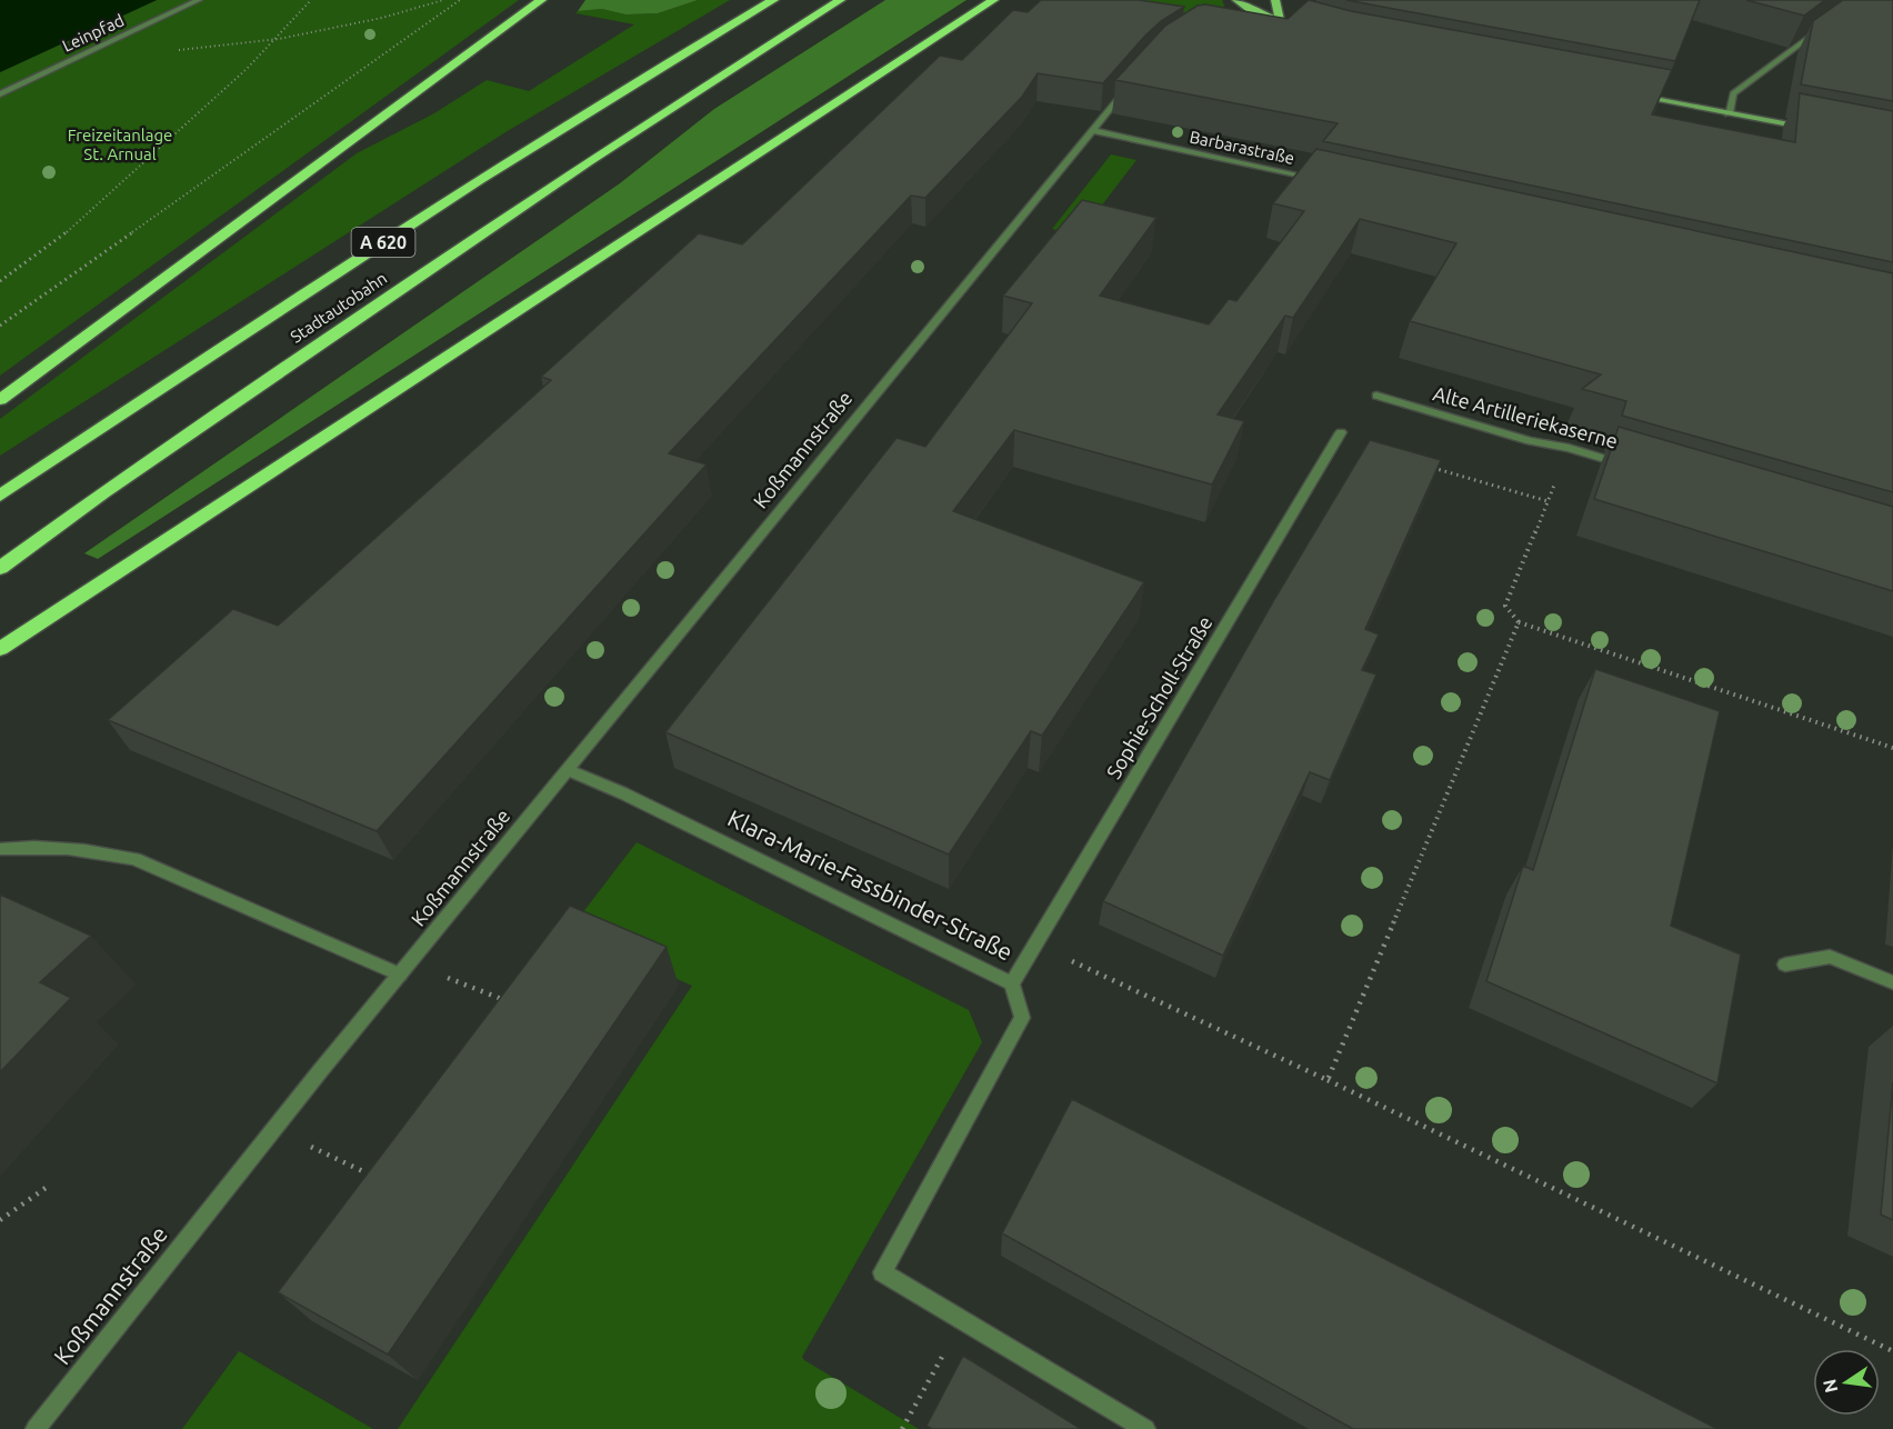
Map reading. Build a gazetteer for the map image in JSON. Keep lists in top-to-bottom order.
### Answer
{
  "streets": {
    "highway": ["A 620", "Stadtautobahn"],
    "street": [
      "Leinpfad",
      "Barbarastraße",
      "Alte Artilleriekaserne",
      "Koßmannstraße",
      "Sophie-Scholl-Straße",
      "Klara-Marie-Fassbinder-Straße"
    ]
  },
  "crossings": [
    ["Barbarastraße", "Koßmannstraße"],
    ["Koßmannstraße", "Klara-Marie-Fassbinder-Straße"],
    ["Sophie-Scholl-Straße", "Klara-Marie-Fassbinder-Straße"]
  ],
  "parks": ["Freizeitanlage St. Arnual"],
  "north": "left"
}
